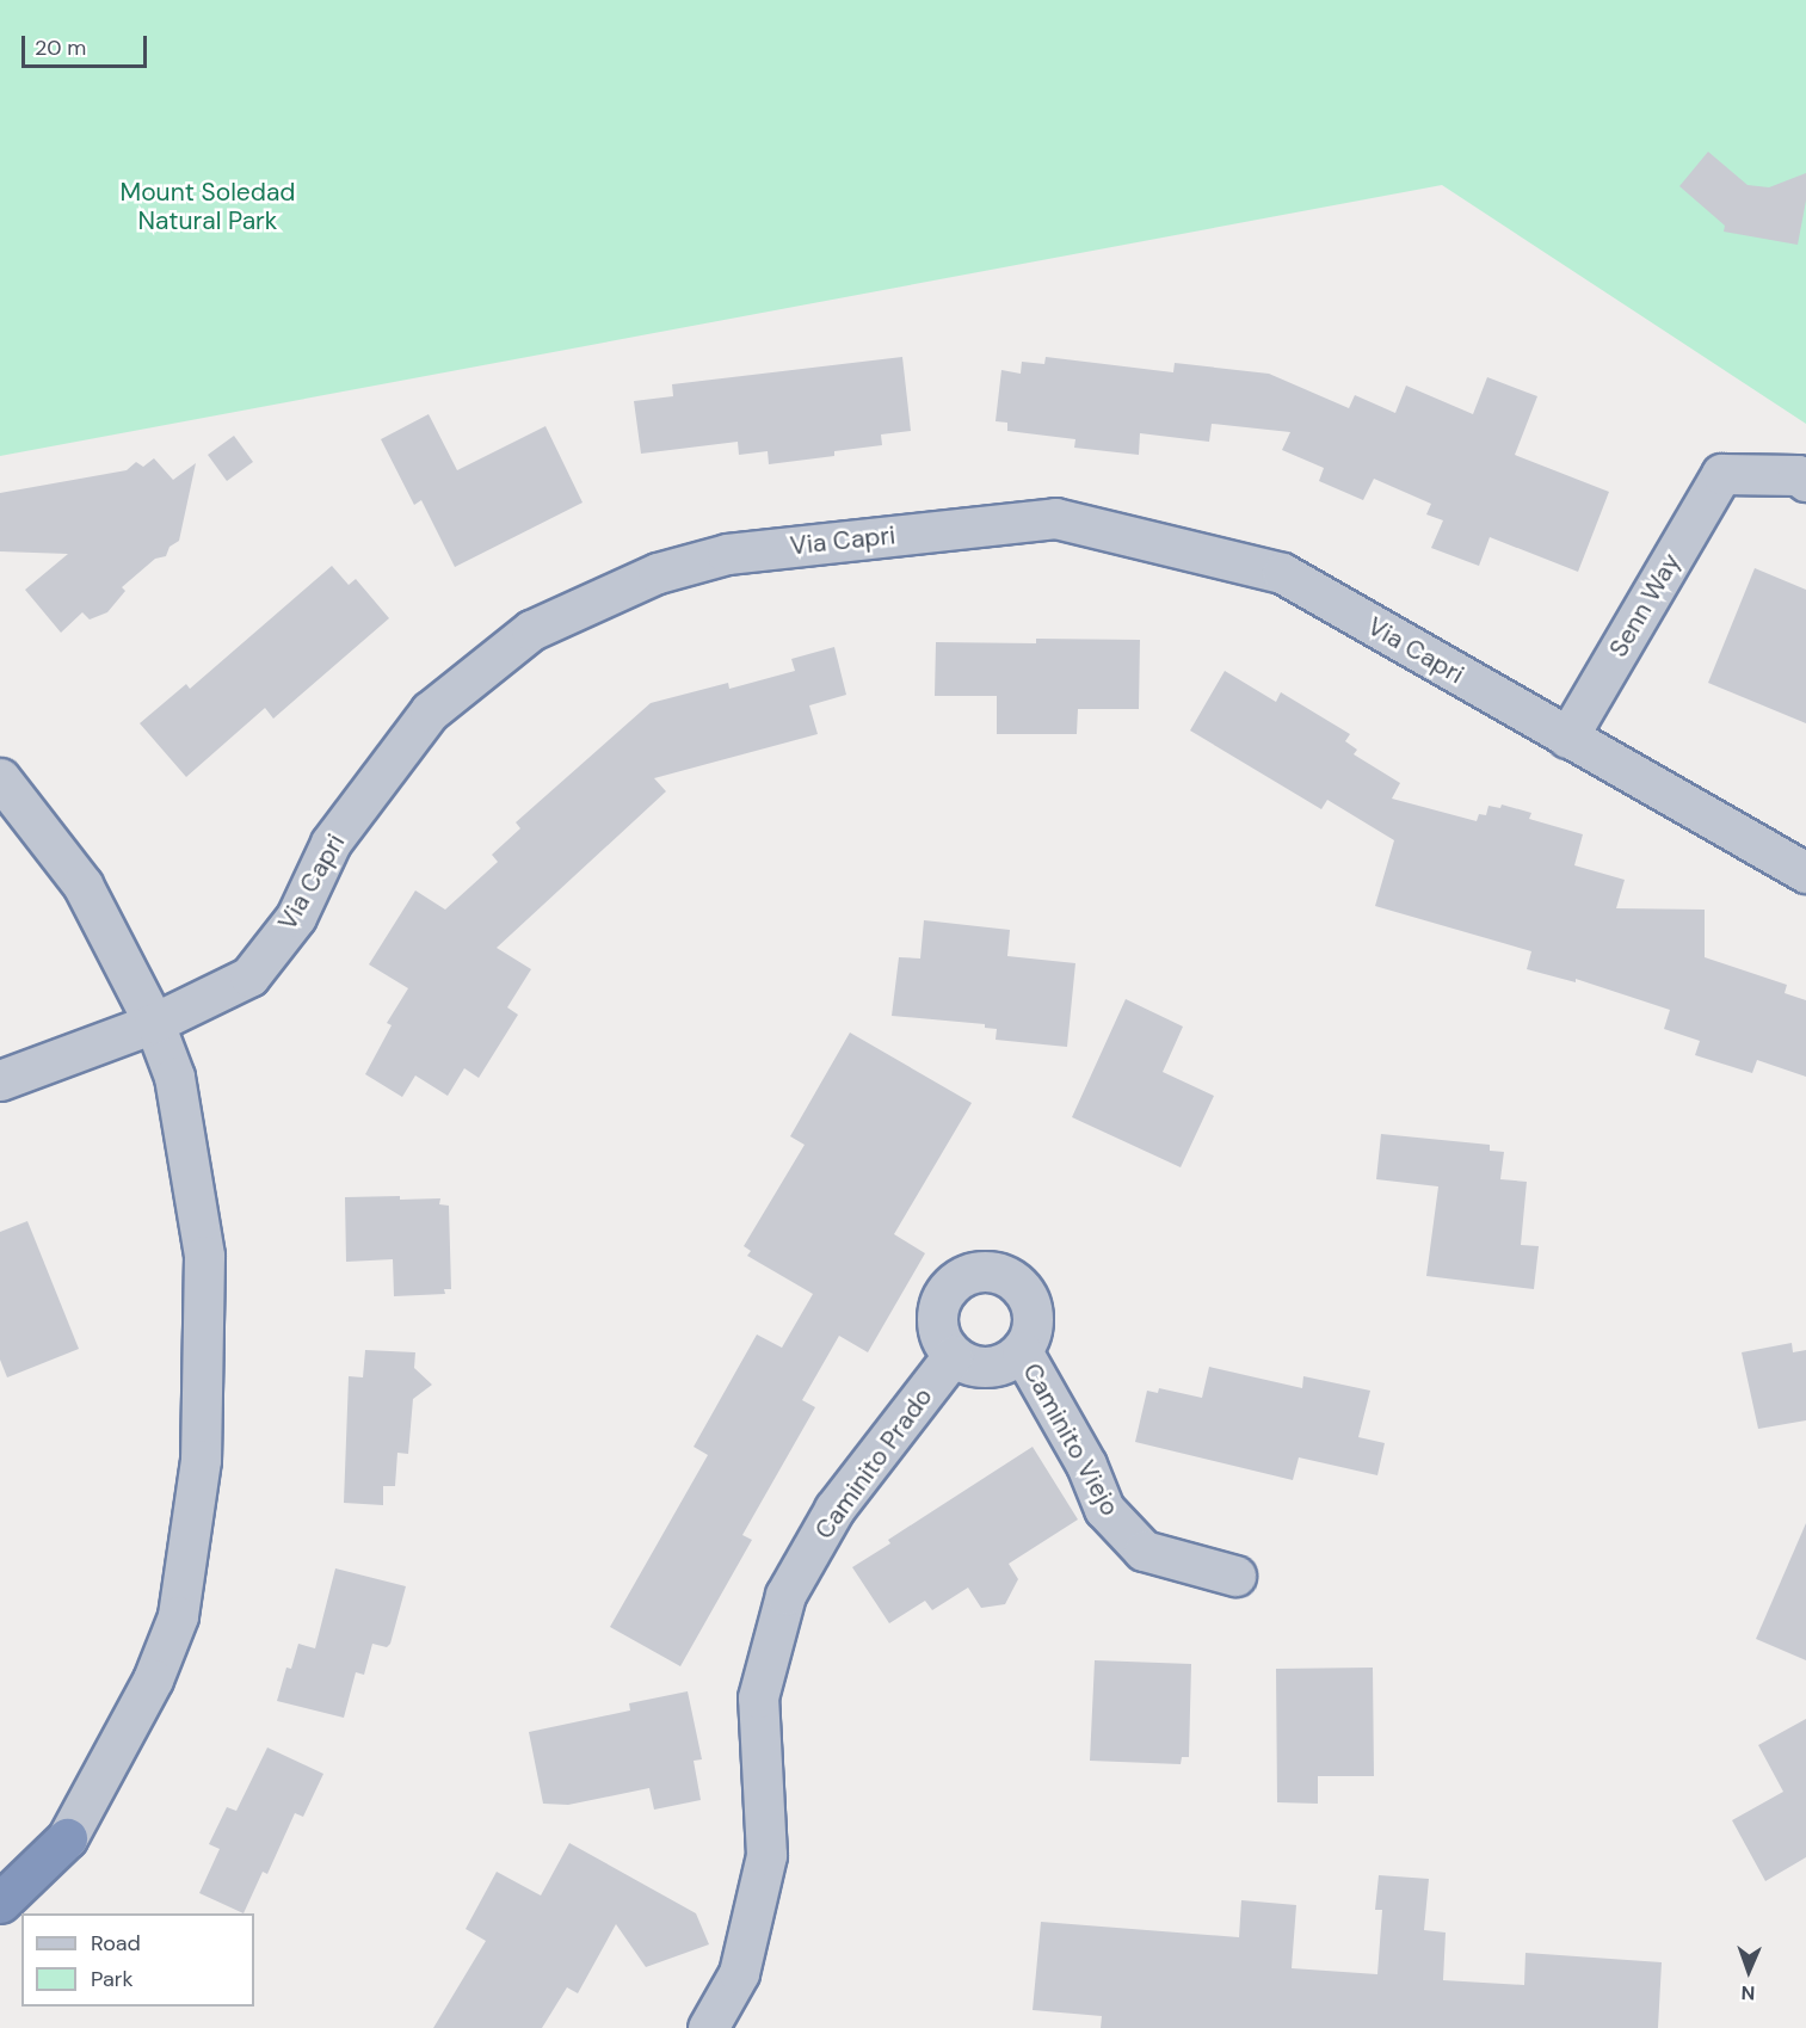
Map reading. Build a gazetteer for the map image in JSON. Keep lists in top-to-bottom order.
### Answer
{
  "streets": {
    "street": [
      "Via Capri",
      "Senn Way",
      "Caminito Viejo",
      "Caminito Prado"
    ]
  },
  "crossings": [
    ["Via Capri", "Senn Way"],
    ["Caminito Viejo", "Caminito Prado"]
  ],
  "parks": ["Mount Soledad Natural Park"],
  "legend": ["Road", "Park"],
  "scale_bar": "20 m",
  "north": "bottom"
}
